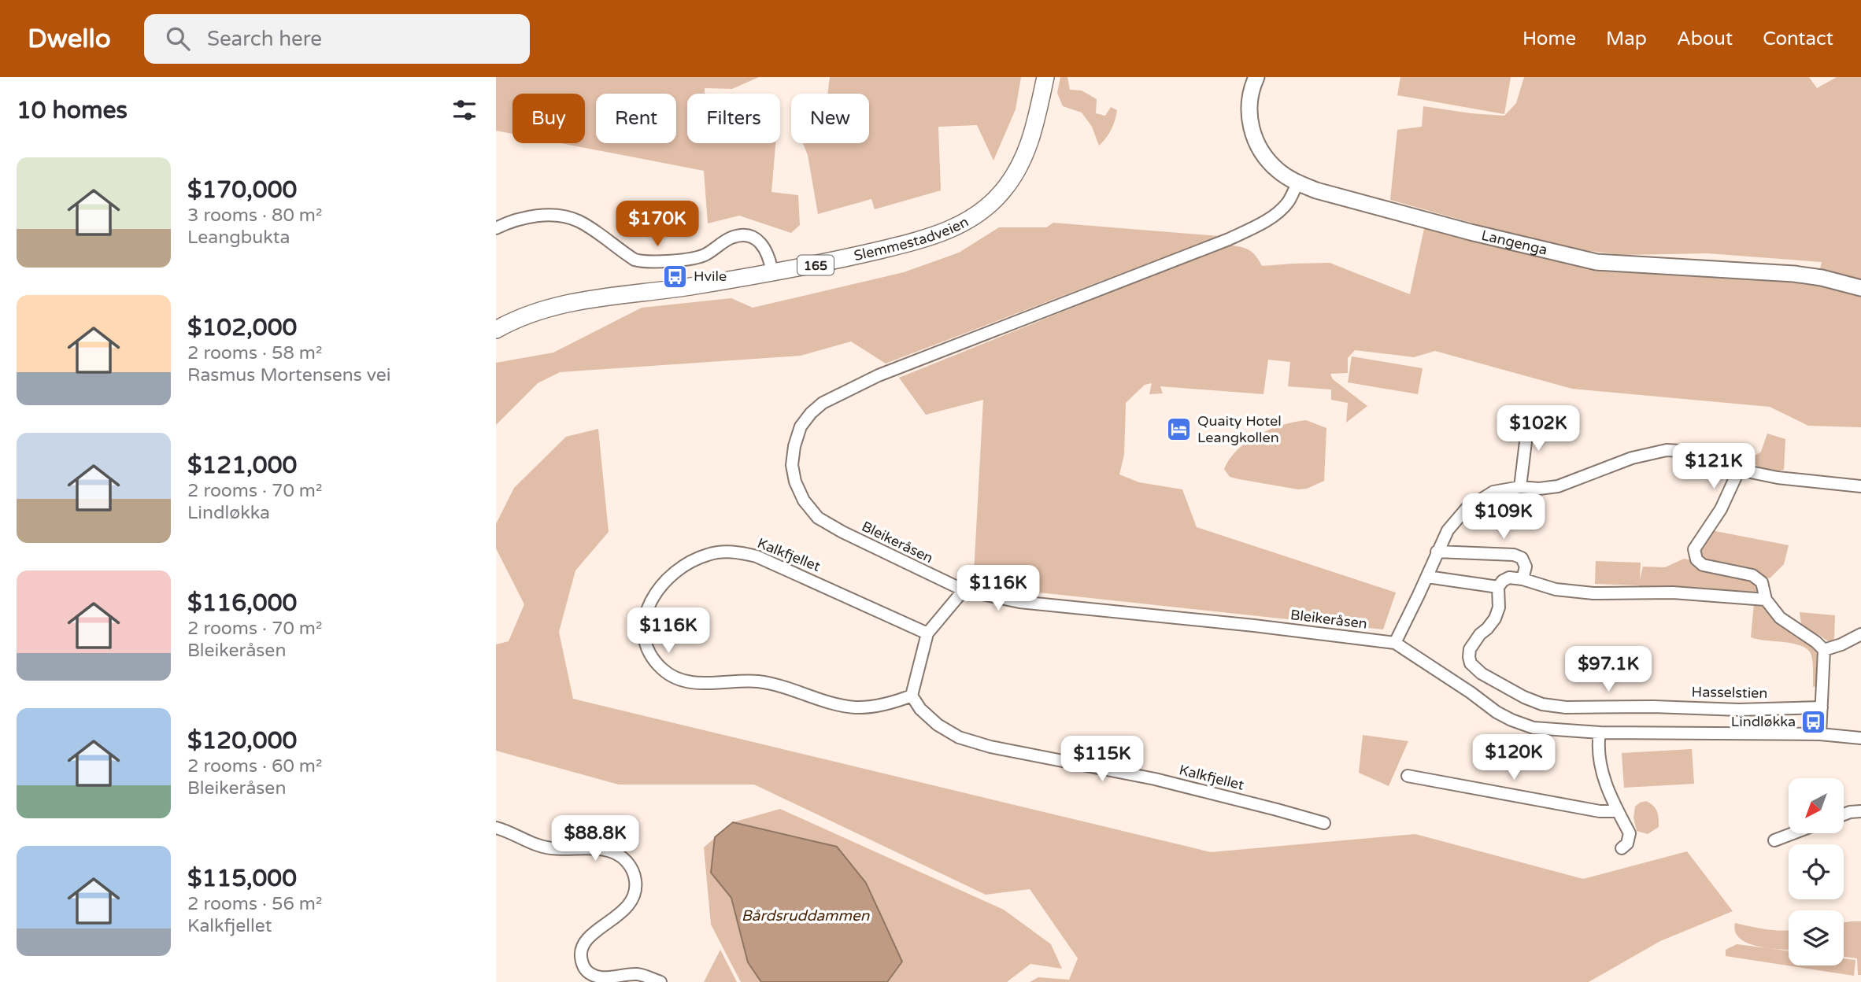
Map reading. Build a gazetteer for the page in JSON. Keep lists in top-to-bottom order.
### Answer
{
  "streets": {
    "main road": ["Slemmestadveien", "Langenga", "165"],
    "street": ["Bleikeråsen", "Kalkfjellet", "Hasselstien"]
  },
  "crossings": [
    ["Langenga", "Bleikeråsen"]
  ],
  "water": ["Bårdsruddammen"],
  "places": {
    "bus stop": ["Hvile", "Lindløkka"],
    "hotel": ["Quaity Hotel Leangkollen"]
  },
  "north": "bottom left",
  "page": {
    "header": "Dwello",
    "search": "Search here",
    "nav": [
      "Home",
      "Map",
      "About",
      "Contact"
    ],
    "heading": "10 homes",
    "chip": [
      "Buy",
      "Rent",
      "Filters",
      "New"
    ],
    "list": [
      {
        "name": "$170,000",
        "note": "3 rooms · 80 m² · Leangbukta"
      },
      {
        "name": "$102,000",
        "note": "2 rooms · 58 m² · Rasmus Mortensens vei"
      },
      {
        "name": "$121,000",
        "note": "2 rooms · 70 m² · Lindløkka"
      },
      {
        "name": "$116,000",
        "note": "2 rooms · 70 m² · Bleikeråsen"
      },
      {
        "name": "$120,000",
        "note": "2 rooms · 60 m² · Bleikeråsen"
      },
      {
        "name": "$115,000",
        "note": "2 rooms · 56 m² · Kalkfjellet"
      }
    ],
    "price": [
      "$170K",
      "$102K",
      "$121K",
      "$109K",
      "$116K",
      "$116K",
      "$97.1K",
      "$120K",
      "$115K",
      "$88.8K"
    ]
  }
}
